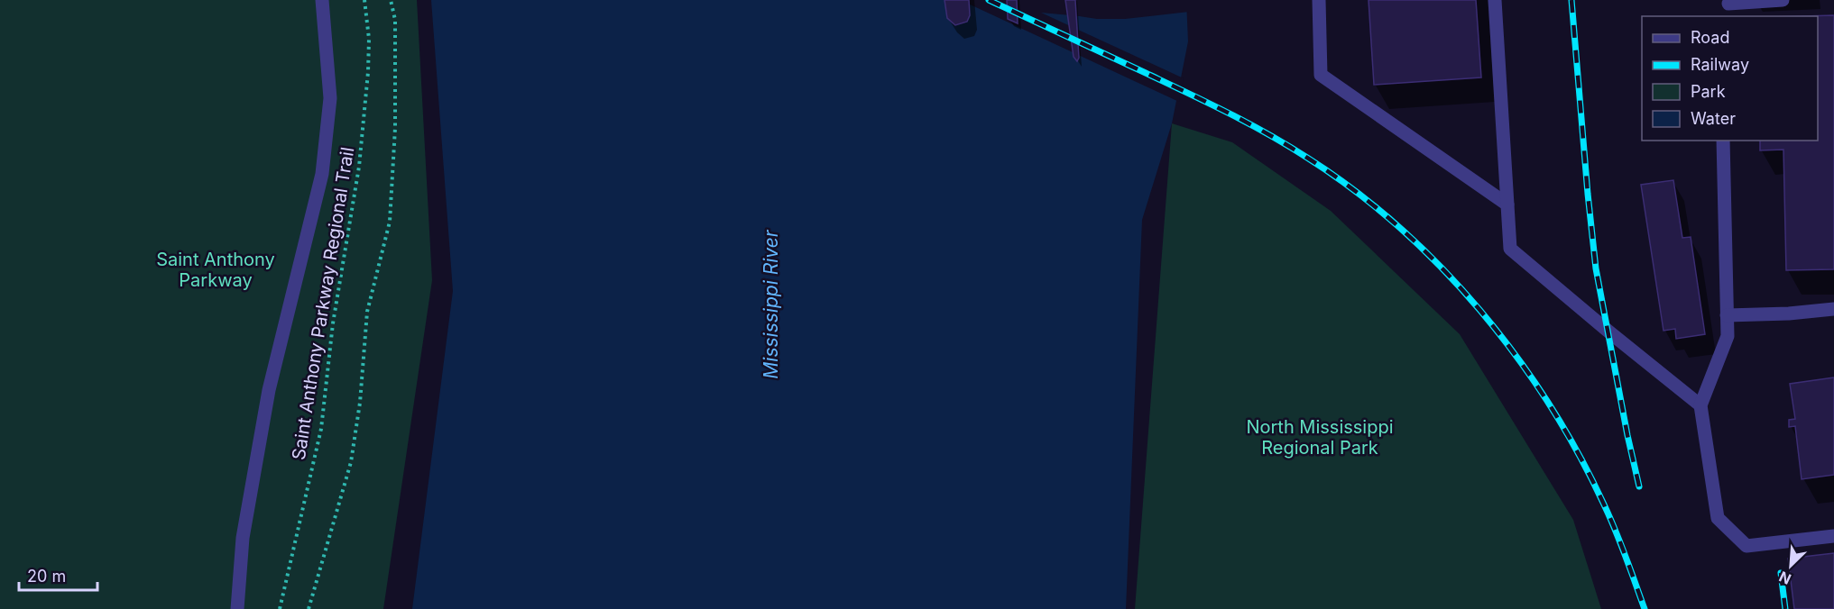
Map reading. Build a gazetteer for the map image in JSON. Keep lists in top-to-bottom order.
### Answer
{
  "streets": {
    "path": ["Saint Anthony Parkway Regional Trail"]
  },
  "water": ["Mississippi River"],
  "parks": ["Saint Anthony Parkway", "North Mississippi Regional Park"],
  "legend": [
    "Road",
    "Railway",
    "Park",
    "Water"
  ],
  "scale_bar": "20 m",
  "north": "bottom left"
}
